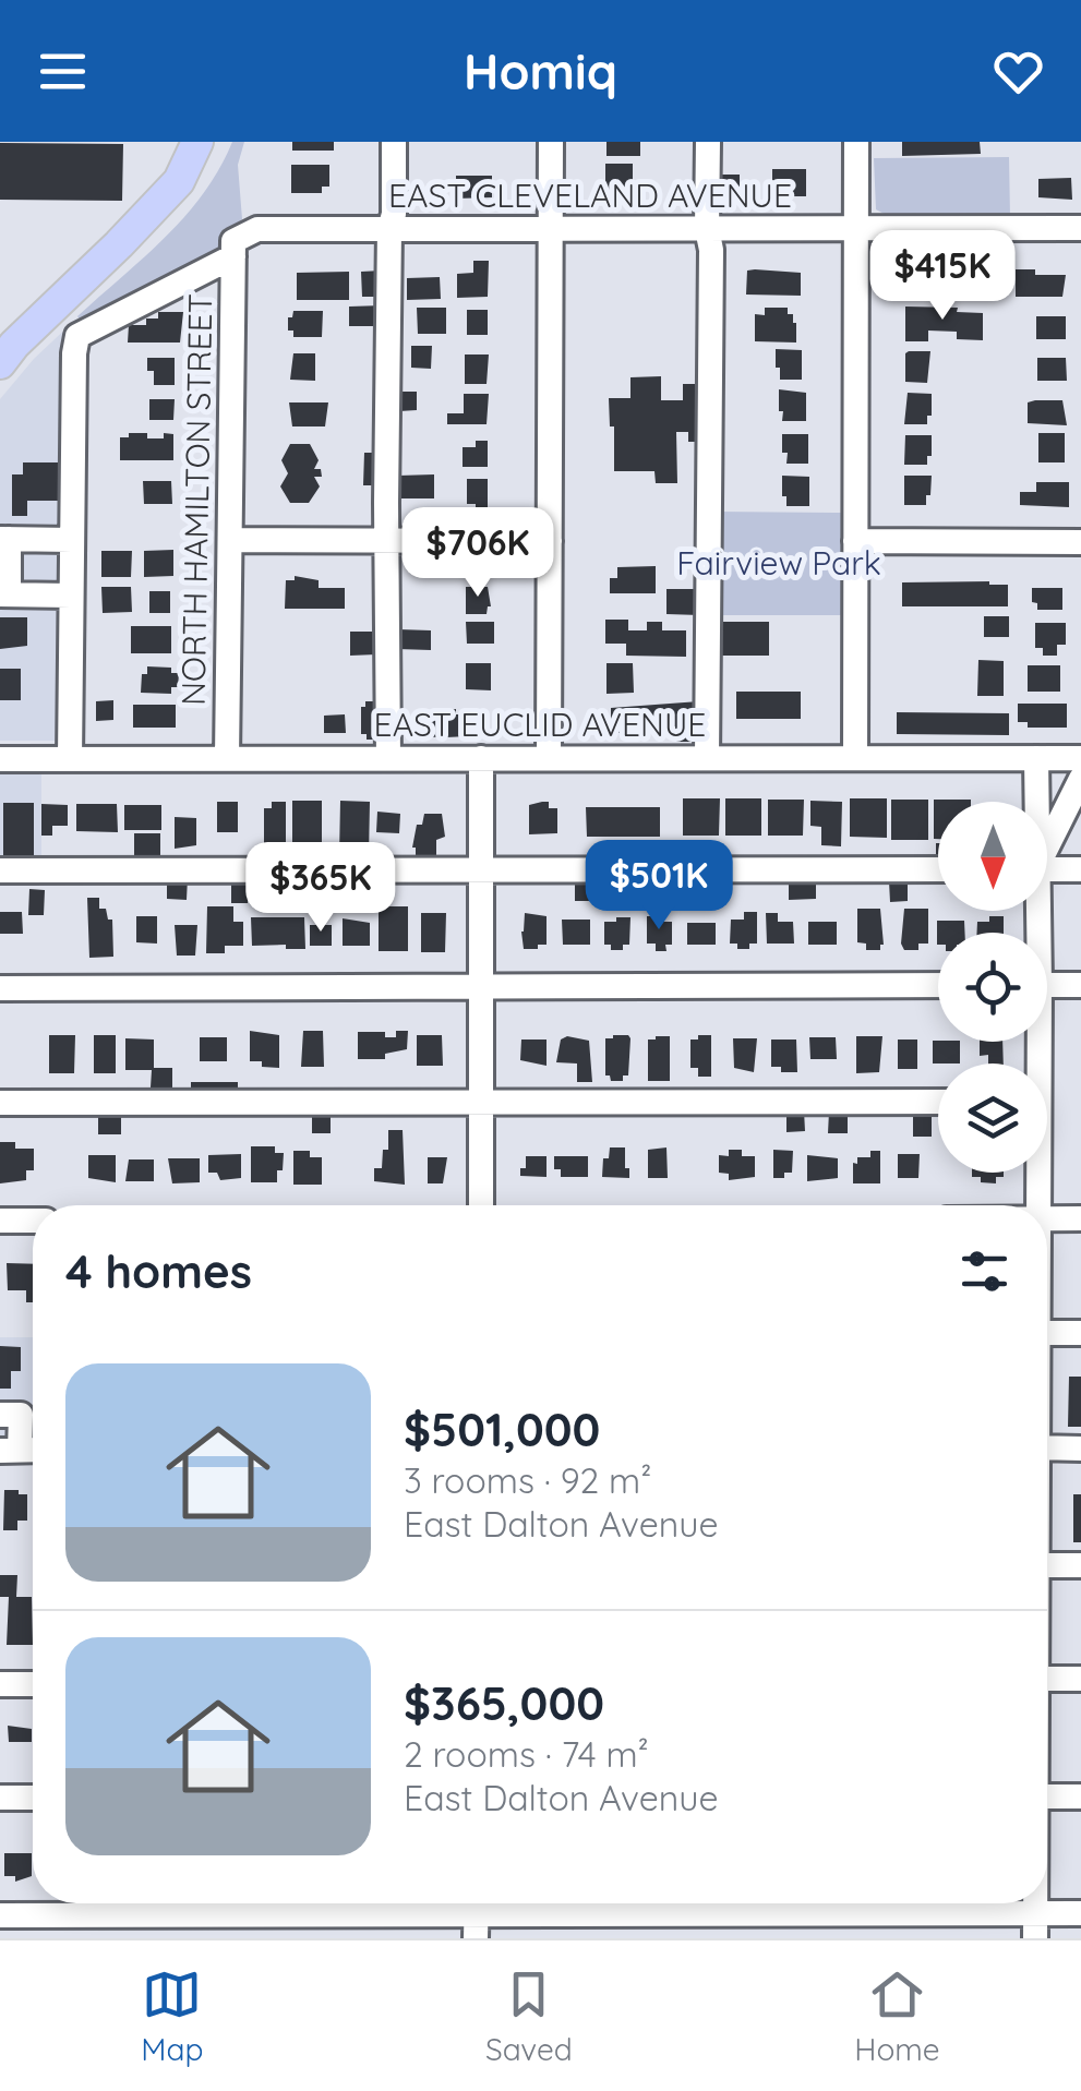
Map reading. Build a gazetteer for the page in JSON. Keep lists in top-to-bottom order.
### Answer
{
  "streets": {
    "street": ["EAST CLEVELAND AVENUE", "NORTH HAMILTON STREET", "EAST EUCLID AVENUE"]
  },
  "crossings": [
    ["EAST CLEVELAND AVENUE", "NORTH HAMILTON STREET"],
    ["NORTH HAMILTON STREET", "EAST EUCLID AVENUE"]
  ],
  "parks": ["Fairview Park"],
  "north": "bottom",
  "page": {
    "header": "Homiq",
    "price": [
      "$415K",
      "$706K",
      "$501K",
      "$365K"
    ],
    "heading": "4 homes",
    "list": [
      {
        "name": "$501,000",
        "note": "3 rooms · 92 m² · East Dalton Avenue"
      },
      {
        "name": "$365,000",
        "note": "2 rooms · 74 m² · East Dalton Avenue"
      }
    ],
    "tabs": ["Map", "Saved", "Home"]
  }
}
